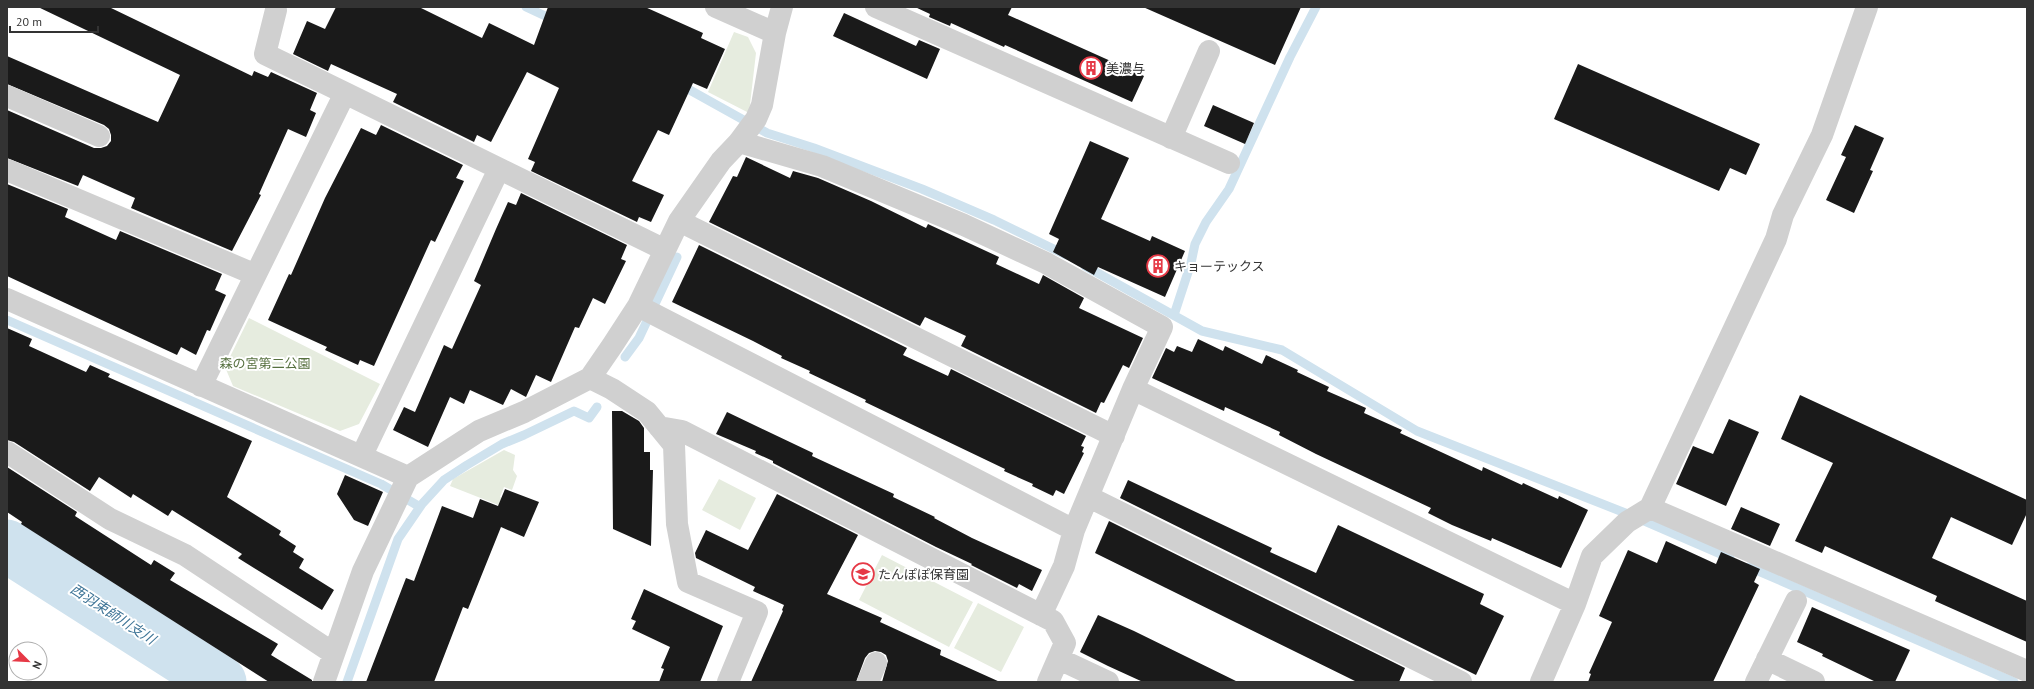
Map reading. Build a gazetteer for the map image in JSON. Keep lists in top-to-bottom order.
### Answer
{
  "water": ["西羽束師川支川"],
  "parks": ["森の宮第二公園"],
  "places": {
    "building": ["美濃与", "キョーテックス"],
    "school or university": ["たんぽぽ保育園"]
  },
  "scale_bar": "20 m",
  "north": "bottom right"
}
